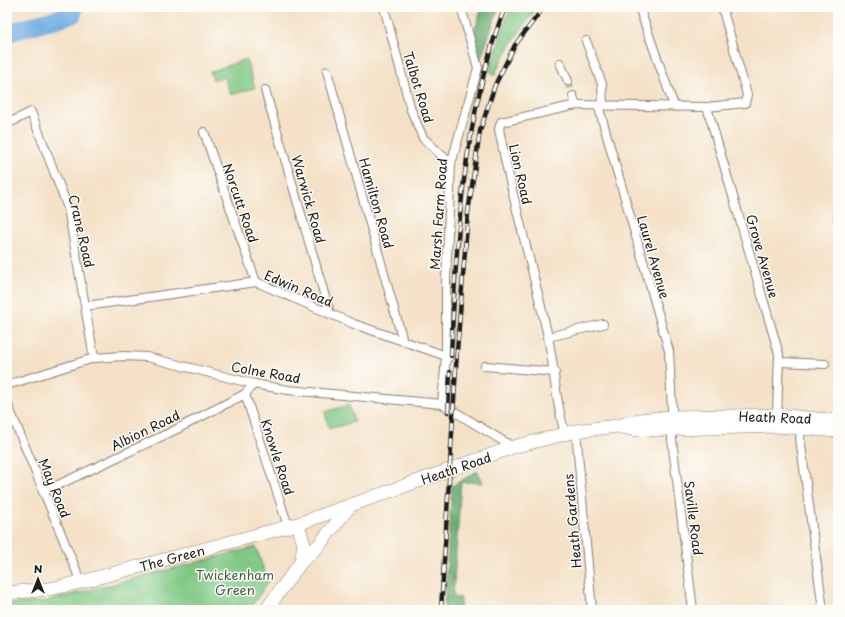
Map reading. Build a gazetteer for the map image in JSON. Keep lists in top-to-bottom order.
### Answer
{
  "streets": {
    "main road": ["Heath Road", "The Green"],
    "street": [
      "Talbot Road",
      "Lion Road",
      "Warwick Road",
      "Norcutt Road",
      "Hamilton Road",
      "Marsh Farm Road",
      "Crane Road",
      "Grove Avenue",
      "Laurel Avenue",
      "Edwin Road",
      "Colne Road",
      "Albion Road",
      "Knowle Road",
      "May Road",
      "Saville Road",
      "Heath Gardens"
    ]
  },
  "crossings": [
    ["Talbot Road", "Marsh Farm Road"],
    ["Lion Road", "Grove Avenue"],
    ["Lion Road", "Laurel Avenue"],
    ["Lion Road", "Heath Road"],
    ["Lion Road", "Heath Gardens"],
    ["Warwick Road", "Edwin Road"],
    ["Norcutt Road", "Edwin Road"],
    ["Hamilton Road", "Edwin Road"],
    ["Marsh Farm Road", "Edwin Road"],
    ["Marsh Farm Road", "Colne Road"],
    ["Crane Road", "Edwin Road"],
    ["Crane Road", "Colne Road"],
    ["Grove Avenue", "Heath Road"],
    ["Laurel Avenue", "Heath Road"],
    ["Laurel Avenue", "Saville Road"],
    ["Colne Road", "Heath Road"],
    ["Colne Road", "Albion Road"],
    ["Heath Road", "Knowle Road"],
    ["Heath Road", "Saville Road"],
    ["Heath Road", "Heath Gardens"],
    ["Heath Road", "The Green"],
    ["Albion Road", "Knowle Road"],
    ["Albion Road", "May Road"],
    ["Knowle Road", "The Green"],
    ["May Road", "The Green"]
  ],
  "parks": ["Twickenham Green"],
  "north": "top"
}
